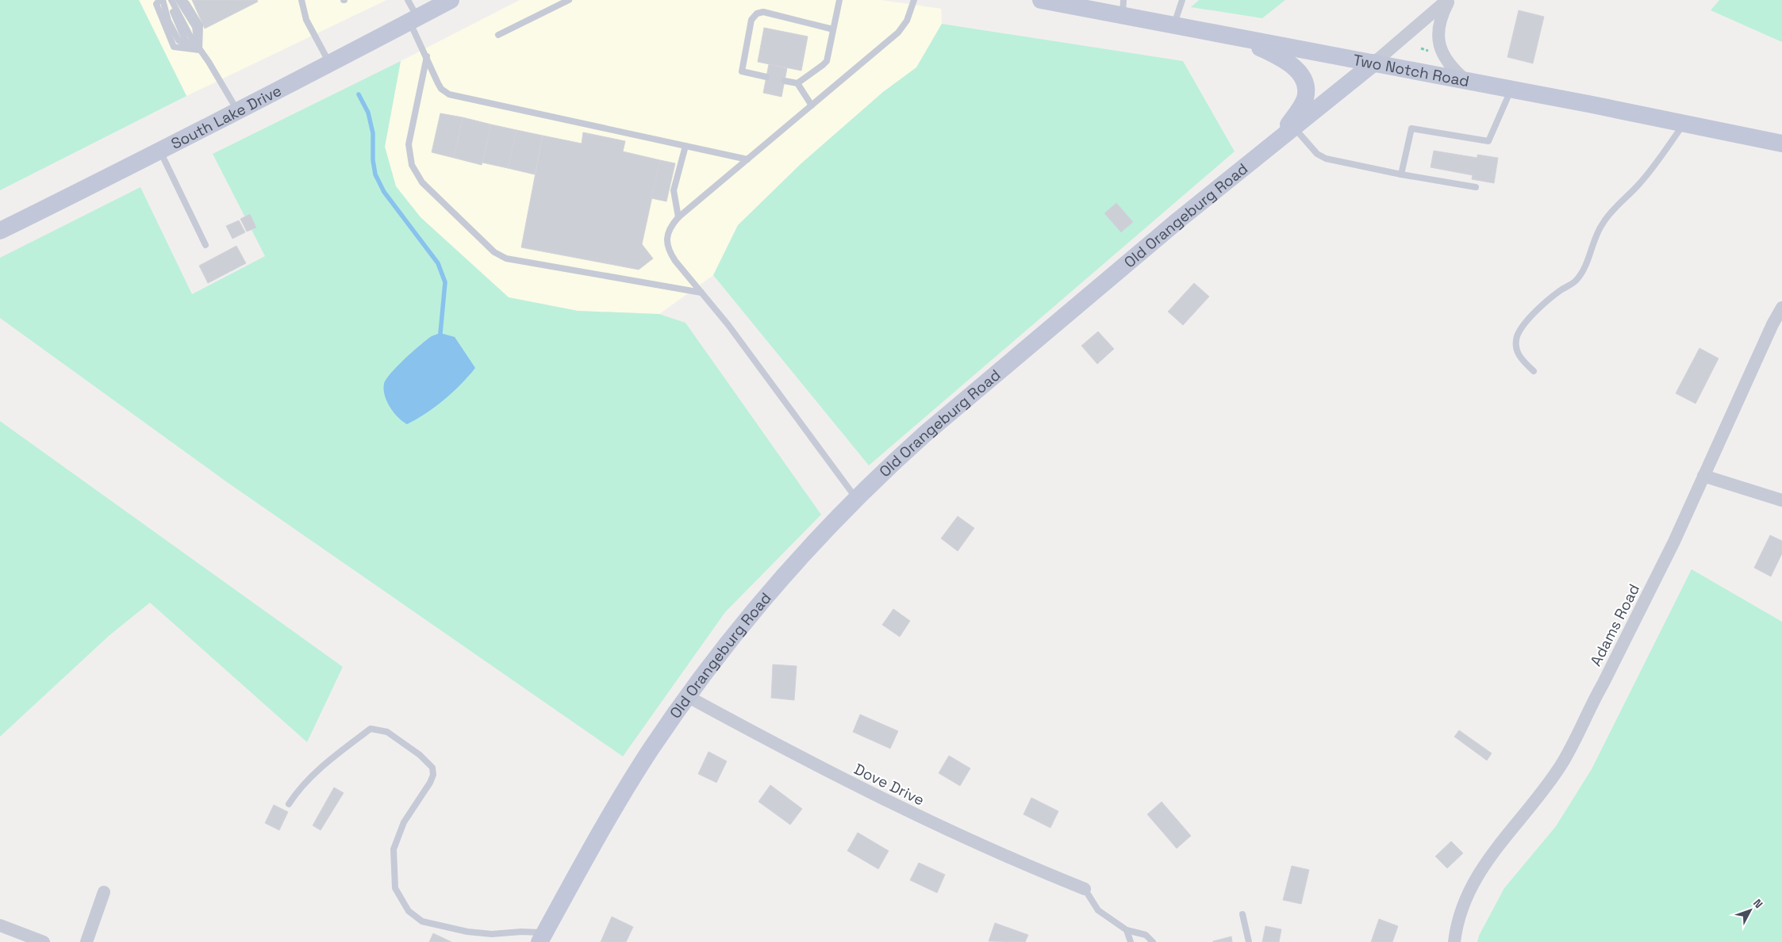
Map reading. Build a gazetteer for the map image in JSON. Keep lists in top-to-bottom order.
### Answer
{
  "streets": {
    "street": [
      "Two Notch Road",
      "South Lake Drive",
      "Old Orangeburg Road",
      "Adams Road",
      "Dove Drive"
    ]
  },
  "crossings": [
    ["Two Notch Road", "Old Orangeburg Road"],
    ["Old Orangeburg Road", "Dove Drive"]
  ],
  "north": "top right"
}
